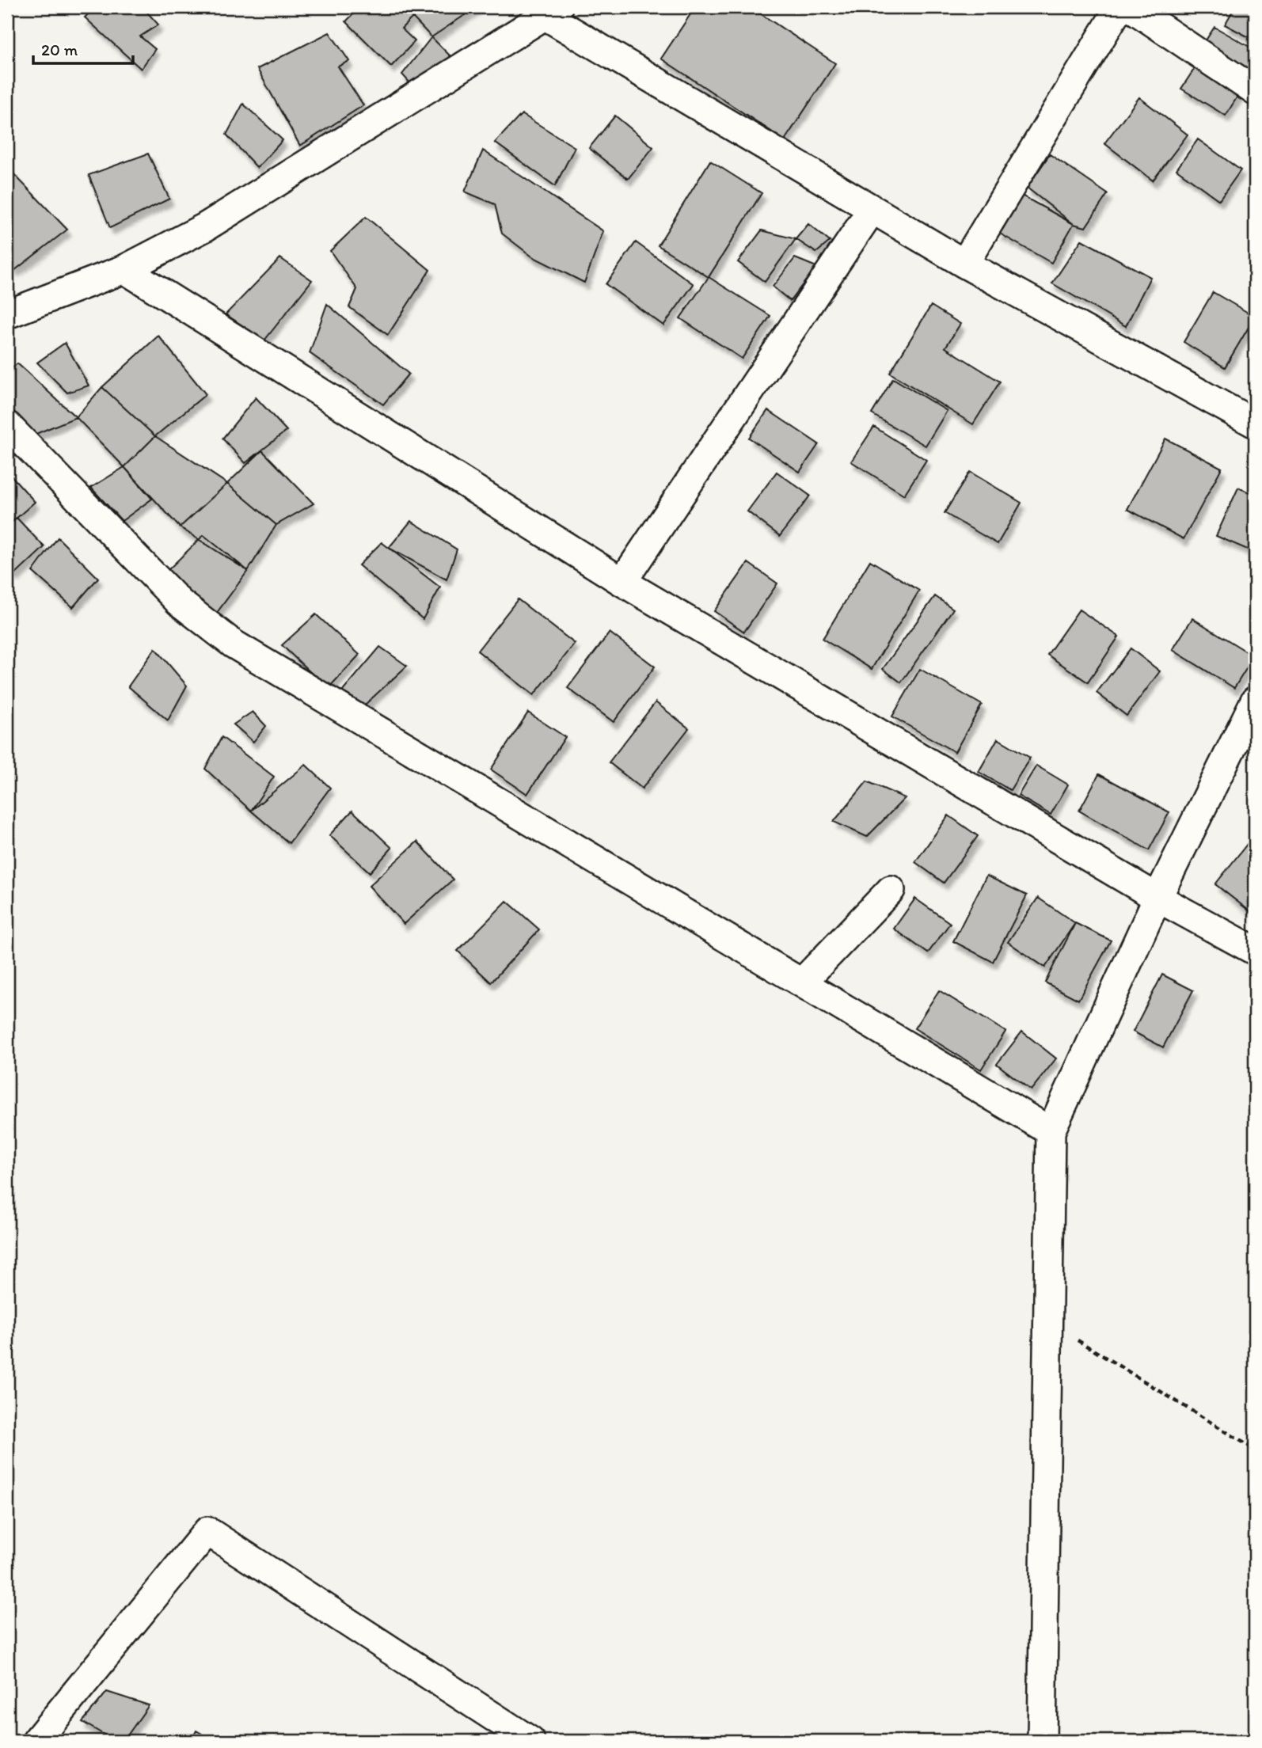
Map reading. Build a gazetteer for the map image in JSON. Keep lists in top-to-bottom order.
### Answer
{
  "scale_bar": "20 m"
}
